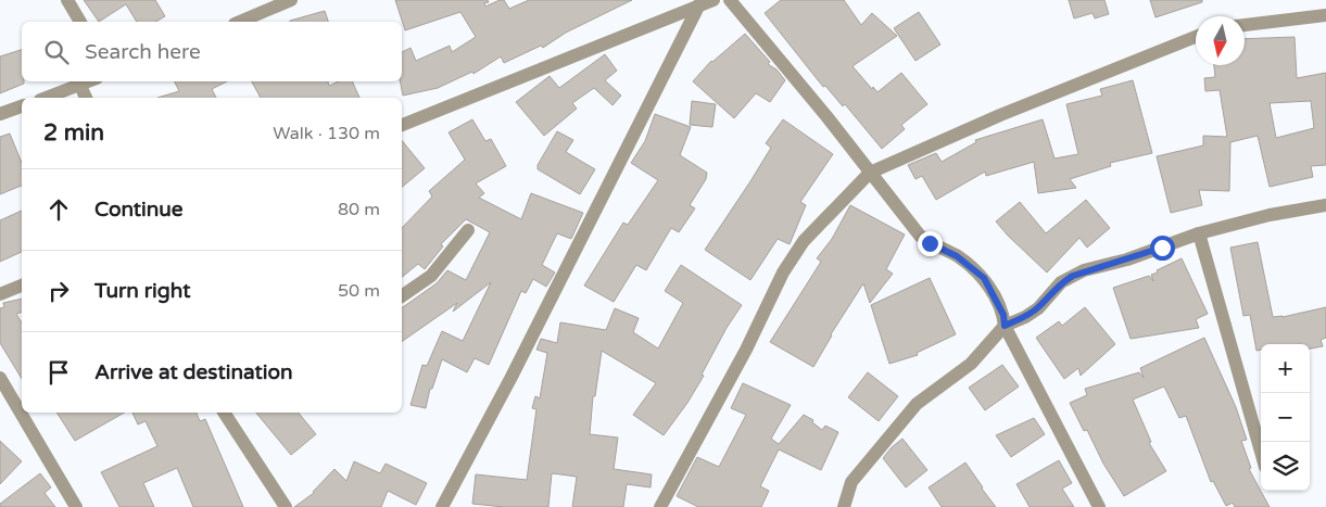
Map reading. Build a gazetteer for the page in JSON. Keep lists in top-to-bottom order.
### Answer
{
  "north": "bottom",
  "page": {
    "search": "Search here",
    "heading": ["2 min", "Walk · 130 m"],
    "list": [
      ["Continue", "80 m"],
      ["Turn right", "50 m"],
      "Arrive at destination"
    ],
    "map_buttons": ["+", "−"]
  }
}
